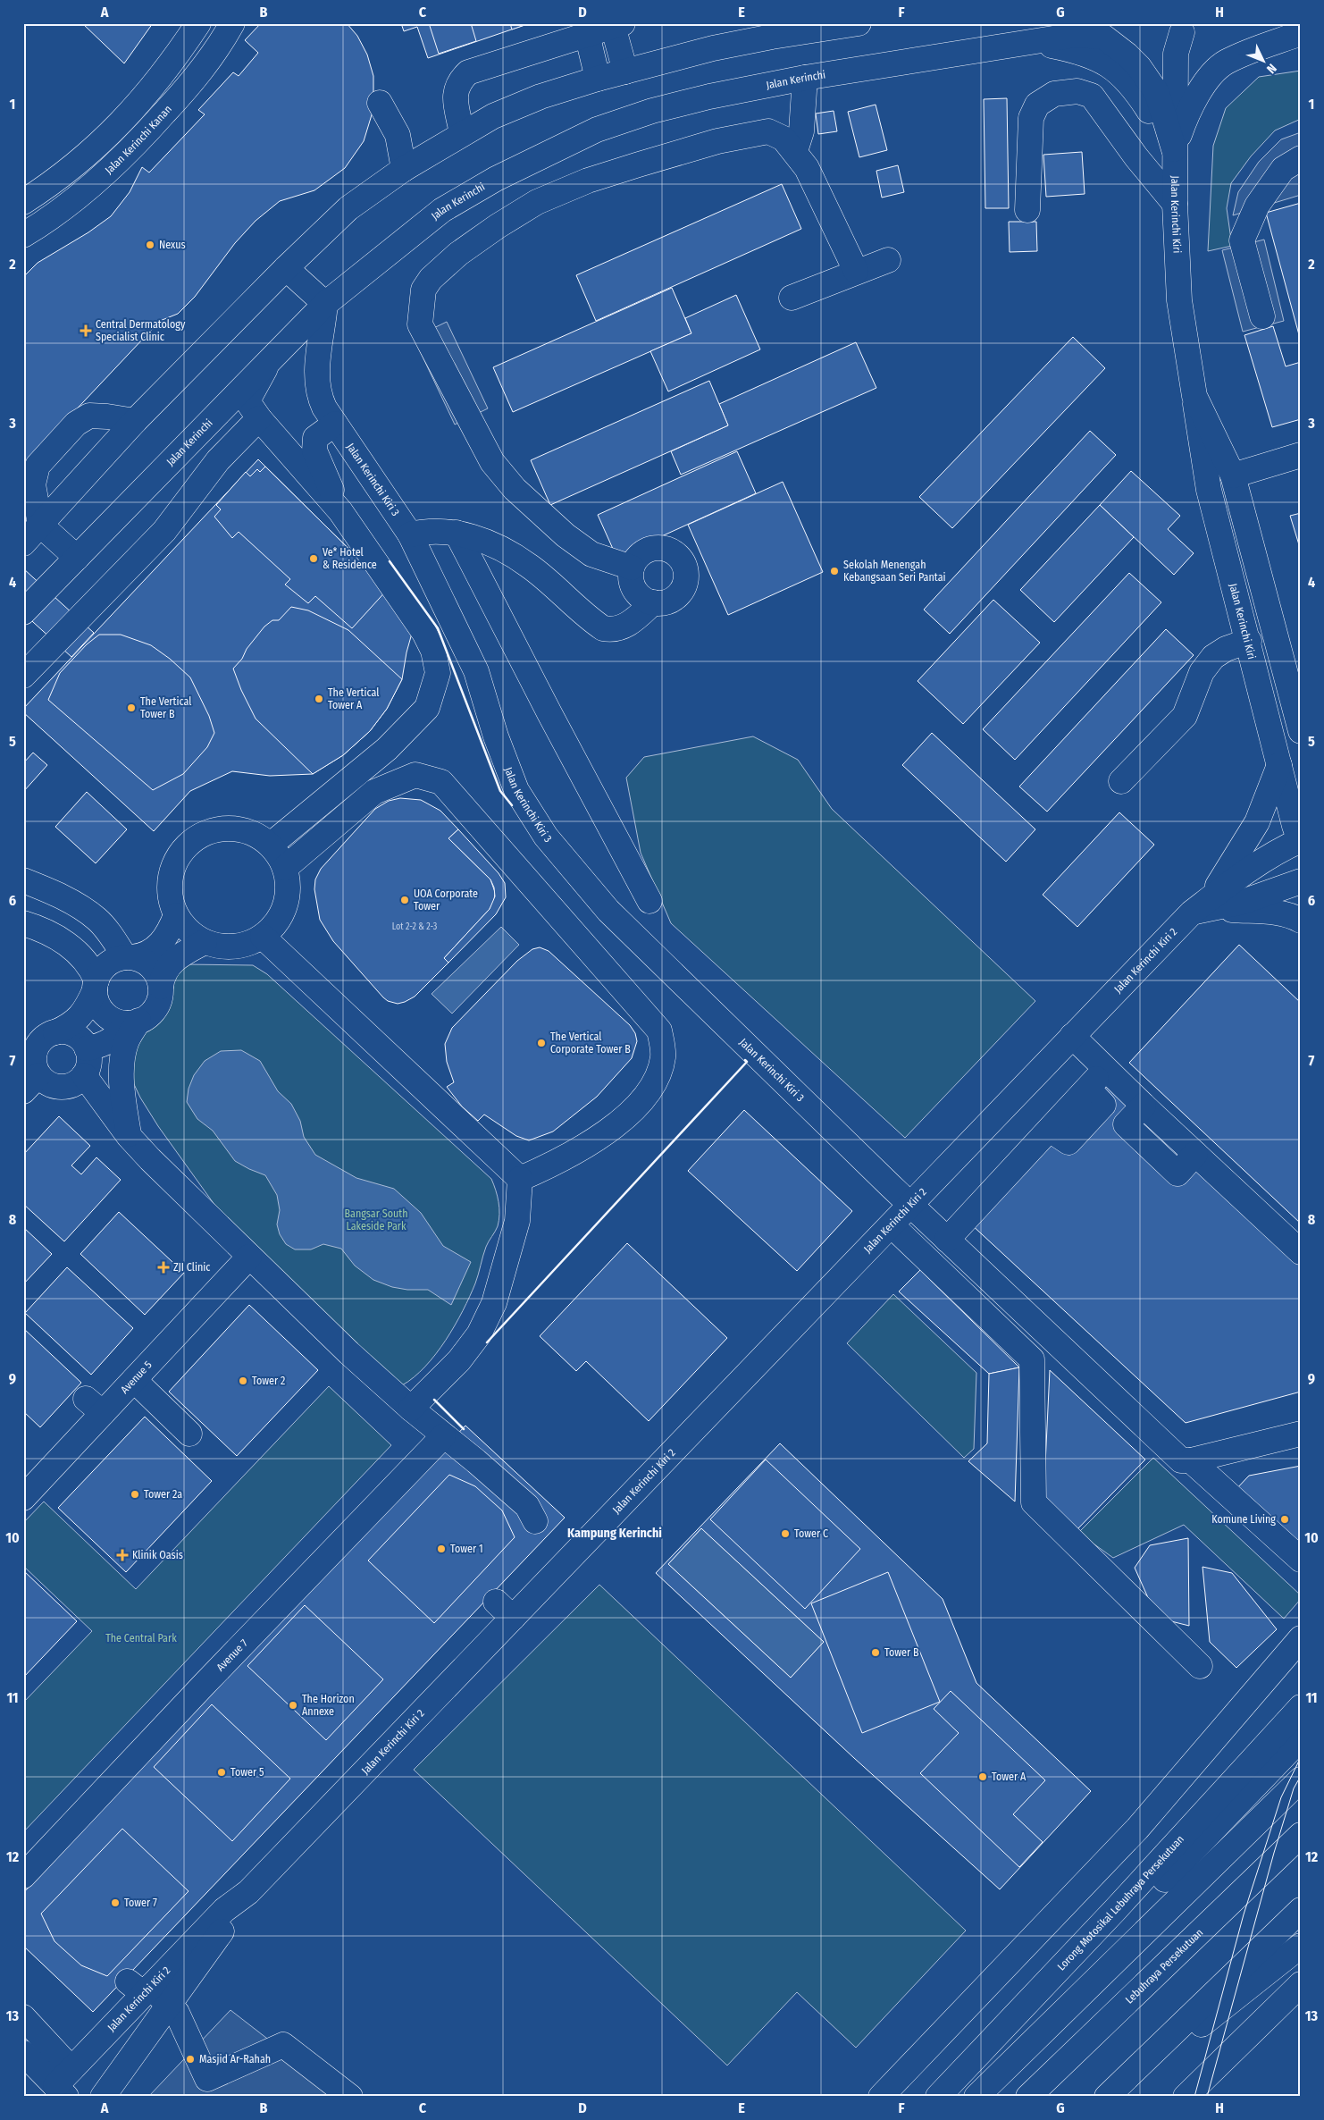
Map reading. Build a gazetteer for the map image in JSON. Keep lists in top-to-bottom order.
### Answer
{
  "streets": {
    "main road": [
      "Jalan Kerinchi",
      "Jalan Kerinchi Kanan",
      "Jalan Kerinchi Kiri",
      "Jalan Kerinchi Kiri 3",
      "Jalan Kerinchi Kiri 2",
      "Avenue 5",
      "Avenue 7",
      "Lorong Motosikal Lebuhraya Persekutuan",
      "Lebuhraya Persekutuan"
    ]
  },
  "crossings": [
    ["Jalan Kerinchi", "Jalan Kerinchi Kiri"],
    ["Jalan Kerinchi", "Jalan Kerinchi Kiri 3"],
    ["Jalan Kerinchi Kiri 3", "Jalan Kerinchi Kiri 2"]
  ],
  "districts": ["Kampung Kerinchi"],
  "parks": ["Bangsar South Lakeside Park", "The Central Park"],
  "places": {
    "other": [
      "Nexus",
      "Ve* Hotel & Residence",
      "Sekolah Menengah Kebangsaan Seri Pantai",
      "The Vertical Tower A",
      "The Vertical Tower B",
      "UOA Corporate Tower",
      "The Vertical Corporate Tower B",
      "Tower 2",
      "Tower 2a",
      "Komune Living",
      "Tower C",
      "Tower 1",
      "Tower B",
      "The Horizon Annexe",
      "Tower 5",
      "Tower A",
      "Tower 7",
      "Masjid Ar-Rahah"
    ],
    "health": ["Central Dermatology Specialist Clinic", "ZJI Clinic", "Klinik Oasis"]
  },
  "house_numbers": ["Lot 2-2 & 2-3"],
  "north": "bottom right",
  "grid": {
    "columns": [
      "A",
      "B",
      "C",
      "D",
      "E",
      "F",
      "G",
      "H"
    ],
    "rows": [
      "1",
      "2",
      "3",
      "4",
      "5",
      "6",
      "7",
      "8",
      "9",
      "10",
      "11",
      "12",
      "13"
    ]
  }
}
